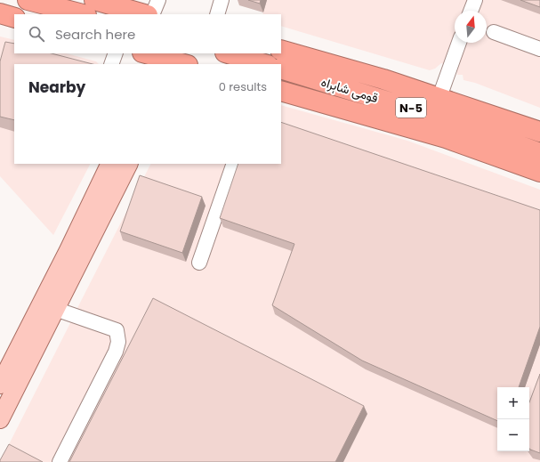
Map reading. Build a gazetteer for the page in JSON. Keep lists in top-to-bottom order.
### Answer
{
  "streets": {
    "highway": ["قومی شاہراہ", "N-5"]
  },
  "north": "top",
  "page": {
    "search": "Search here",
    "heading": ["Nearby", "0 results"],
    "map_buttons": ["+", "−"]
  }
}
